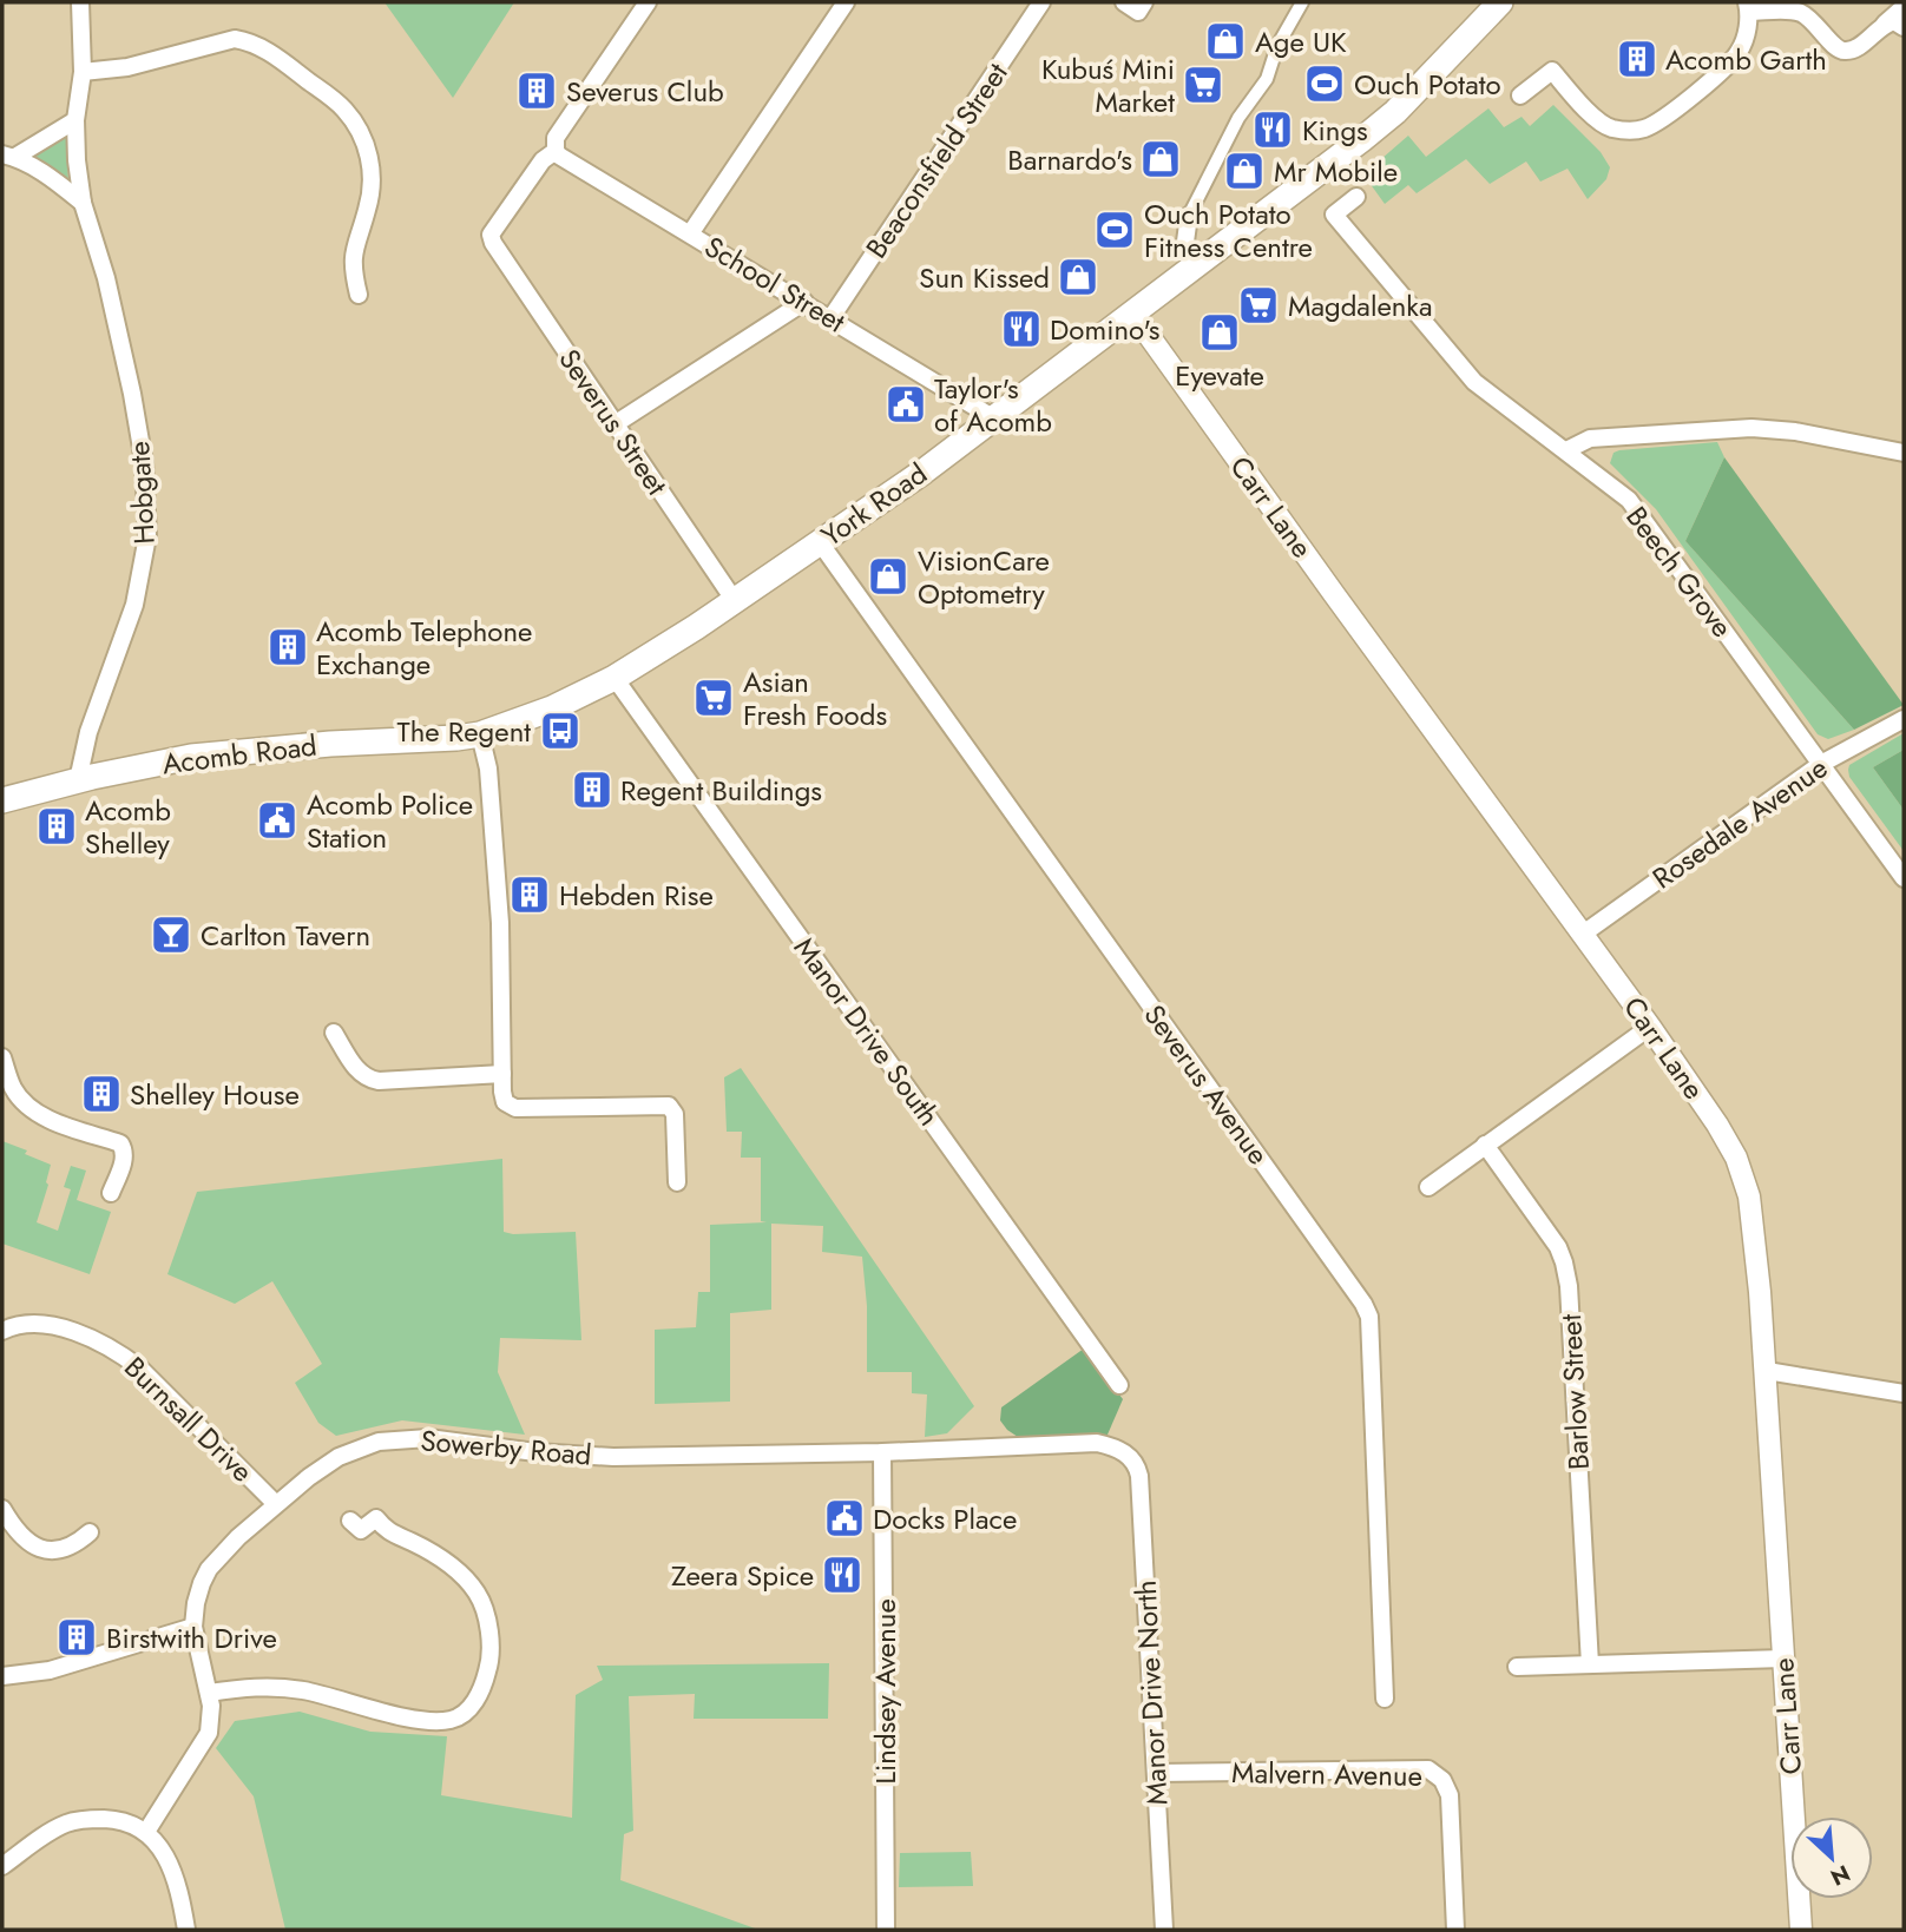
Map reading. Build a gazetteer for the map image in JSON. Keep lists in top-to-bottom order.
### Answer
{
  "streets": {
    "main road": ["York Road", "Acomb Road"],
    "street": [
      "Beaconsfield Street",
      "School Street",
      "Severus Street",
      "Hobgate",
      "Carr Lane",
      "Beech Grove",
      "Rosedale Avenue",
      "Manor Drive South",
      "Severus Avenue",
      "Barlow Street",
      "Burnsall Drive",
      "Sowerby Road",
      "Lindsey Avenue",
      "Manor Drive North",
      "Malvern Avenue"
    ]
  },
  "crossings": [
    ["Beaconsfield Street", "School Street"],
    ["School Street", "Severus Street"],
    ["School Street", "York Road"],
    ["Severus Street", "York Road"],
    ["Hobgate", "Acomb Road"],
    ["York Road", "Carr Lane"],
    ["York Road", "Acomb Road"],
    ["York Road", "Manor Drive South"],
    ["York Road", "Severus Avenue"],
    ["Carr Lane", "Rosedale Avenue"],
    ["Beech Grove", "Rosedale Avenue"],
    ["Burnsall Drive", "Sowerby Road"],
    ["Sowerby Road", "Lindsey Avenue"],
    ["Sowerby Road", "Manor Drive North"],
    ["Manor Drive North", "Malvern Avenue"]
  ],
  "places": {
    "shop": [
      "Age UK",
      "Barnardo's",
      "Mr Mobile",
      "Sun Kissed",
      "Eyevate",
      "VisionCare Optometry"
    ],
    "building": [
      "Acomb Garth",
      "Severus Club",
      "Acomb Telephone Exchange",
      "Regent Buildings",
      "Acomb Shelley",
      "Hebden Rise",
      "Shelley House",
      "Birstwith Drive"
    ],
    "sports": ["Ouch Potato", "Ouch Potato Fitness Centre"],
    "supermarket": ["Kubuś Mini Market", "Magdalenka", "Asian Fresh Foods"],
    "restaurant": ["Kings", "Domino's", "Zeera Spice"],
    "public building": ["Taylor's of Acomb", "Acomb Police Station", "Docks Place"],
    "bus stop": ["The Regent"],
    "bar": ["Carlton Tavern"]
  },
  "north": "bottom right"
}
